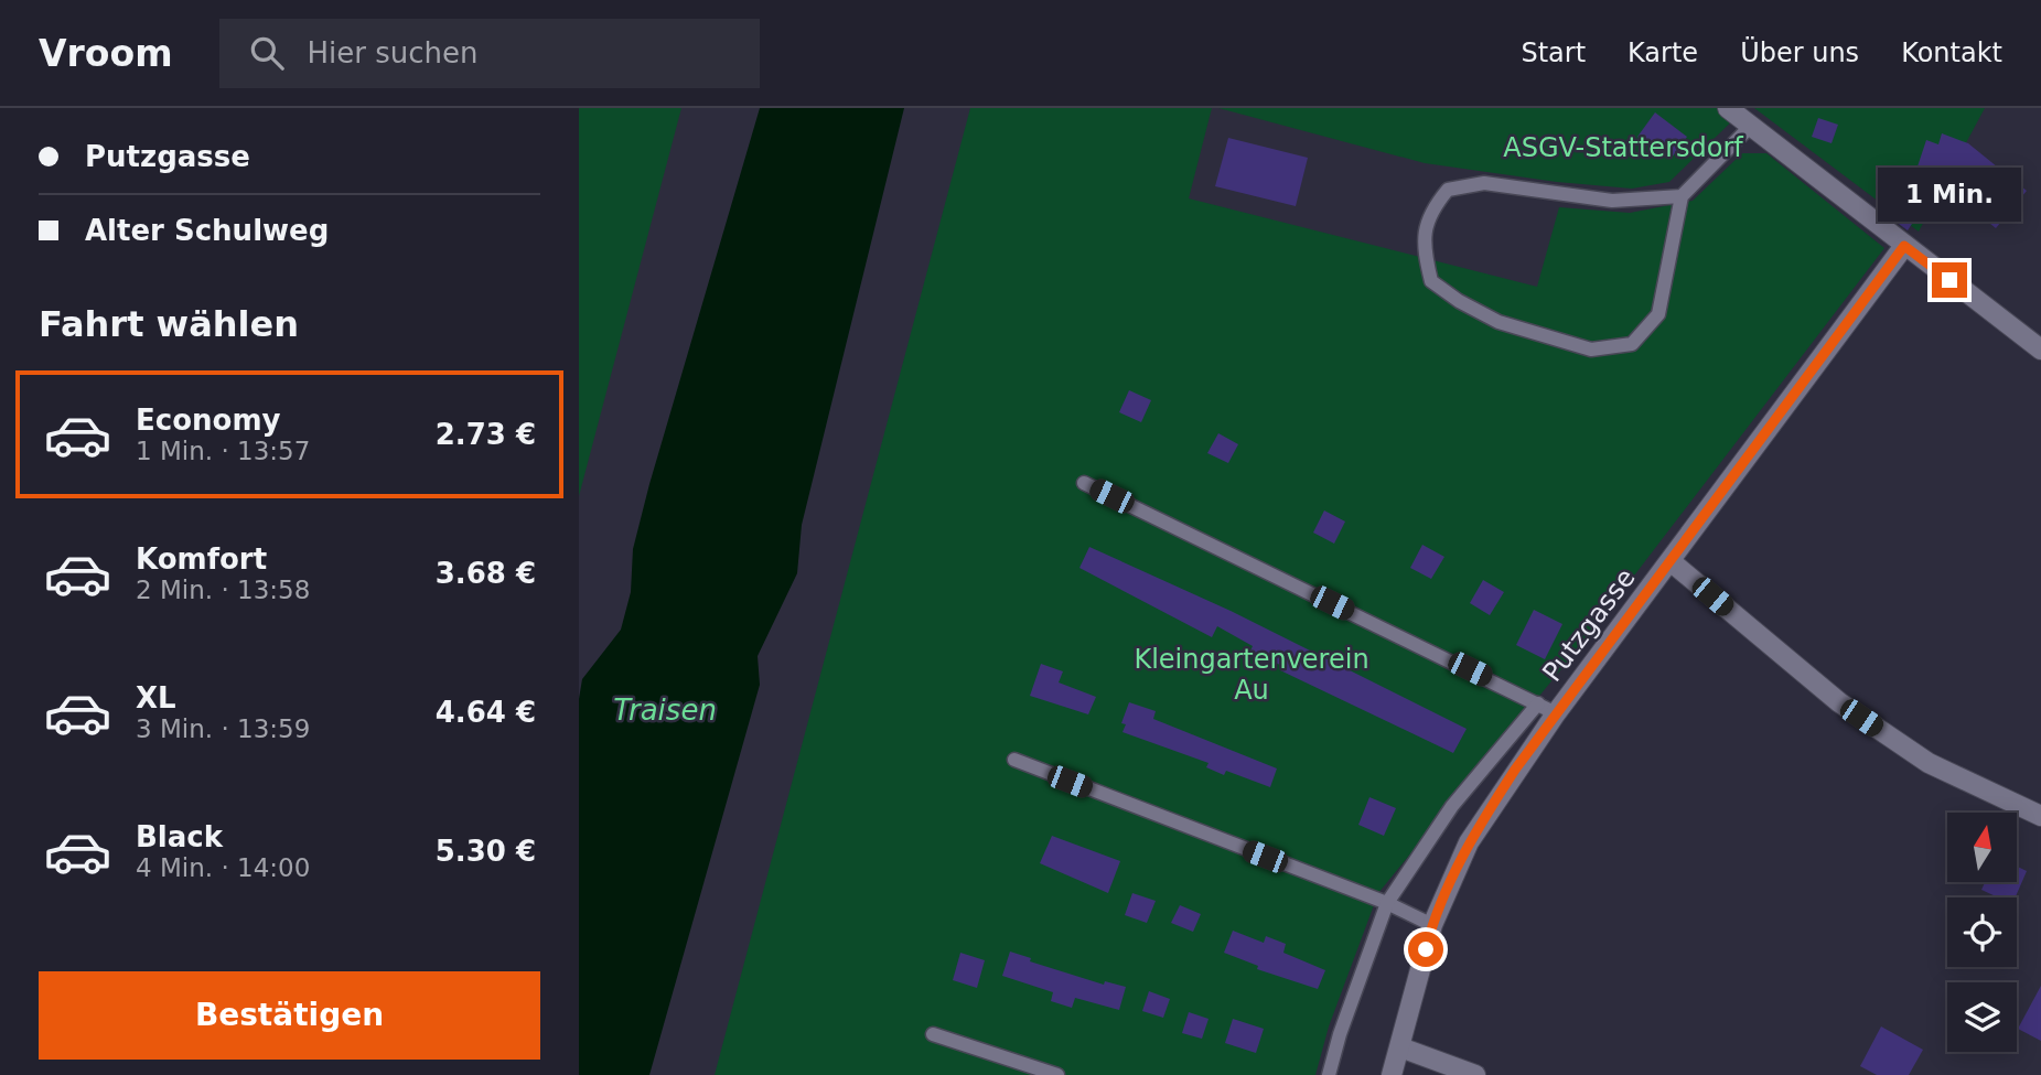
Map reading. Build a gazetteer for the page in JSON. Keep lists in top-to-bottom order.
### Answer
{
  "streets": {
    "street": ["Putzgasse"]
  },
  "water": ["Traisen"],
  "parks": ["ASGV-Stattersdorf", "Kleingartenverein Au"],
  "north": "top",
  "page": {
    "header": "Vroom",
    "search": "Hier suchen",
    "nav": [
      "Start",
      "Karte",
      "Über uns",
      "Kontakt"
    ],
    "banner": ["Putzgasse", "Alter Schulweg"],
    "bubble": "1 Min.",
    "heading": "Fahrt wählen",
    "list": [
      {
        "name": "Economy",
        "note": "1 Min. · 13:57",
        "value": "2.73 €"
      },
      {
        "name": "Komfort",
        "note": "2 Min. · 13:58",
        "value": "3.68 €"
      },
      {
        "name": "XL",
        "note": "3 Min. · 13:59",
        "value": "4.64 €"
      },
      {
        "name": "Black",
        "note": "4 Min. · 14:00",
        "value": "5.30 €"
      }
    ],
    "buttons": "Bestätigen"
  }
}
